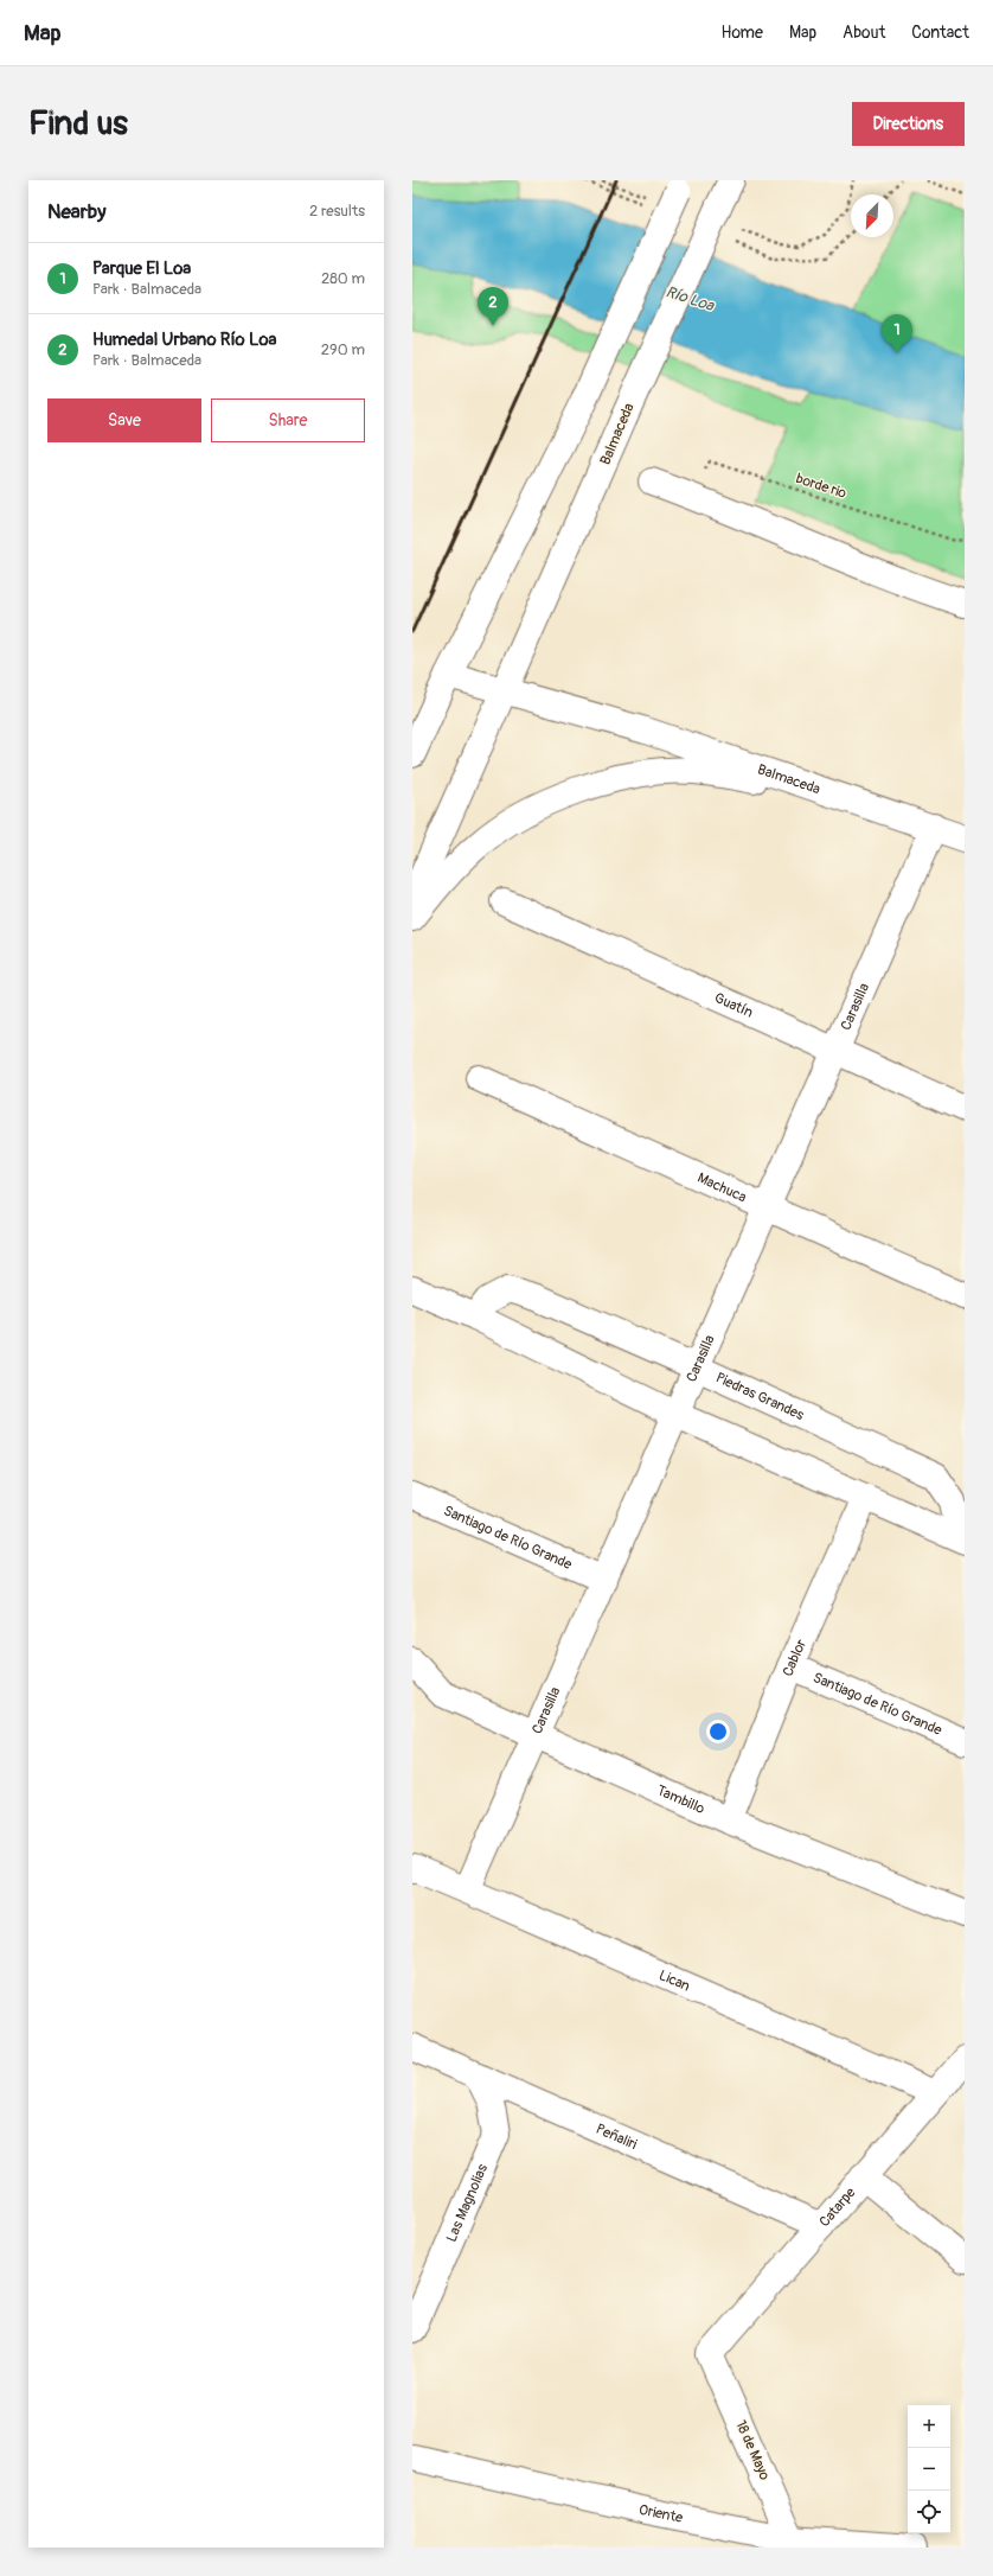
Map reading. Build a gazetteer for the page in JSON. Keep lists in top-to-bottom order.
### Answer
{
  "streets": {
    "street": [
      "Balmaceda",
      "Guatín",
      "Carasilla",
      "Machuca",
      "Piedras Grandes",
      "Santiago de Río Grande",
      "Cablor",
      "Tambillo",
      "Lican",
      "Peñaliri",
      "Las Magnolias",
      "Catarpe",
      "18 de Mayo",
      "Oriente"
    ],
    "path": ["borde rio"]
  },
  "crossings": [
    ["Balmaceda", "Carasilla"],
    ["Guatín", "Carasilla"],
    ["Carasilla", "Machuca"],
    ["Carasilla", "Piedras Grandes"],
    ["Carasilla", "Santiago de Río Grande"],
    ["Carasilla", "Tambillo"],
    ["Carasilla", "Lican"],
    ["Piedras Grandes", "Cablor"],
    ["Santiago de Río Grande", "Cablor"],
    ["Cablor", "Tambillo"],
    ["Lican", "Catarpe"],
    ["Peñaliri", "Las Magnolias"],
    ["Peñaliri", "Catarpe"],
    ["Catarpe", "18 de Mayo"],
    ["18 de Mayo", "Oriente"]
  ],
  "water": ["Río Loa"],
  "north": "bottom left",
  "page": {
    "header": "Map",
    "nav": [
      "Home",
      "Map",
      "About",
      "Contact"
    ],
    "buttons": [
      "Directions",
      ["Save", "Share"]
    ],
    "title": "Find us",
    "heading": ["Nearby", "2 results"],
    "list": [
      {
        "mark": "1",
        "name": "Parque El Loa",
        "note": "Park · Balmaceda",
        "value": "280 m"
      },
      {
        "mark": "2",
        "name": "Humedal Urbano Río Loa",
        "note": "Park · Balmaceda",
        "value": "290 m"
      }
    ],
    "pins": ["2", "1"],
    "map_buttons": ["+", "−"]
  }
}
